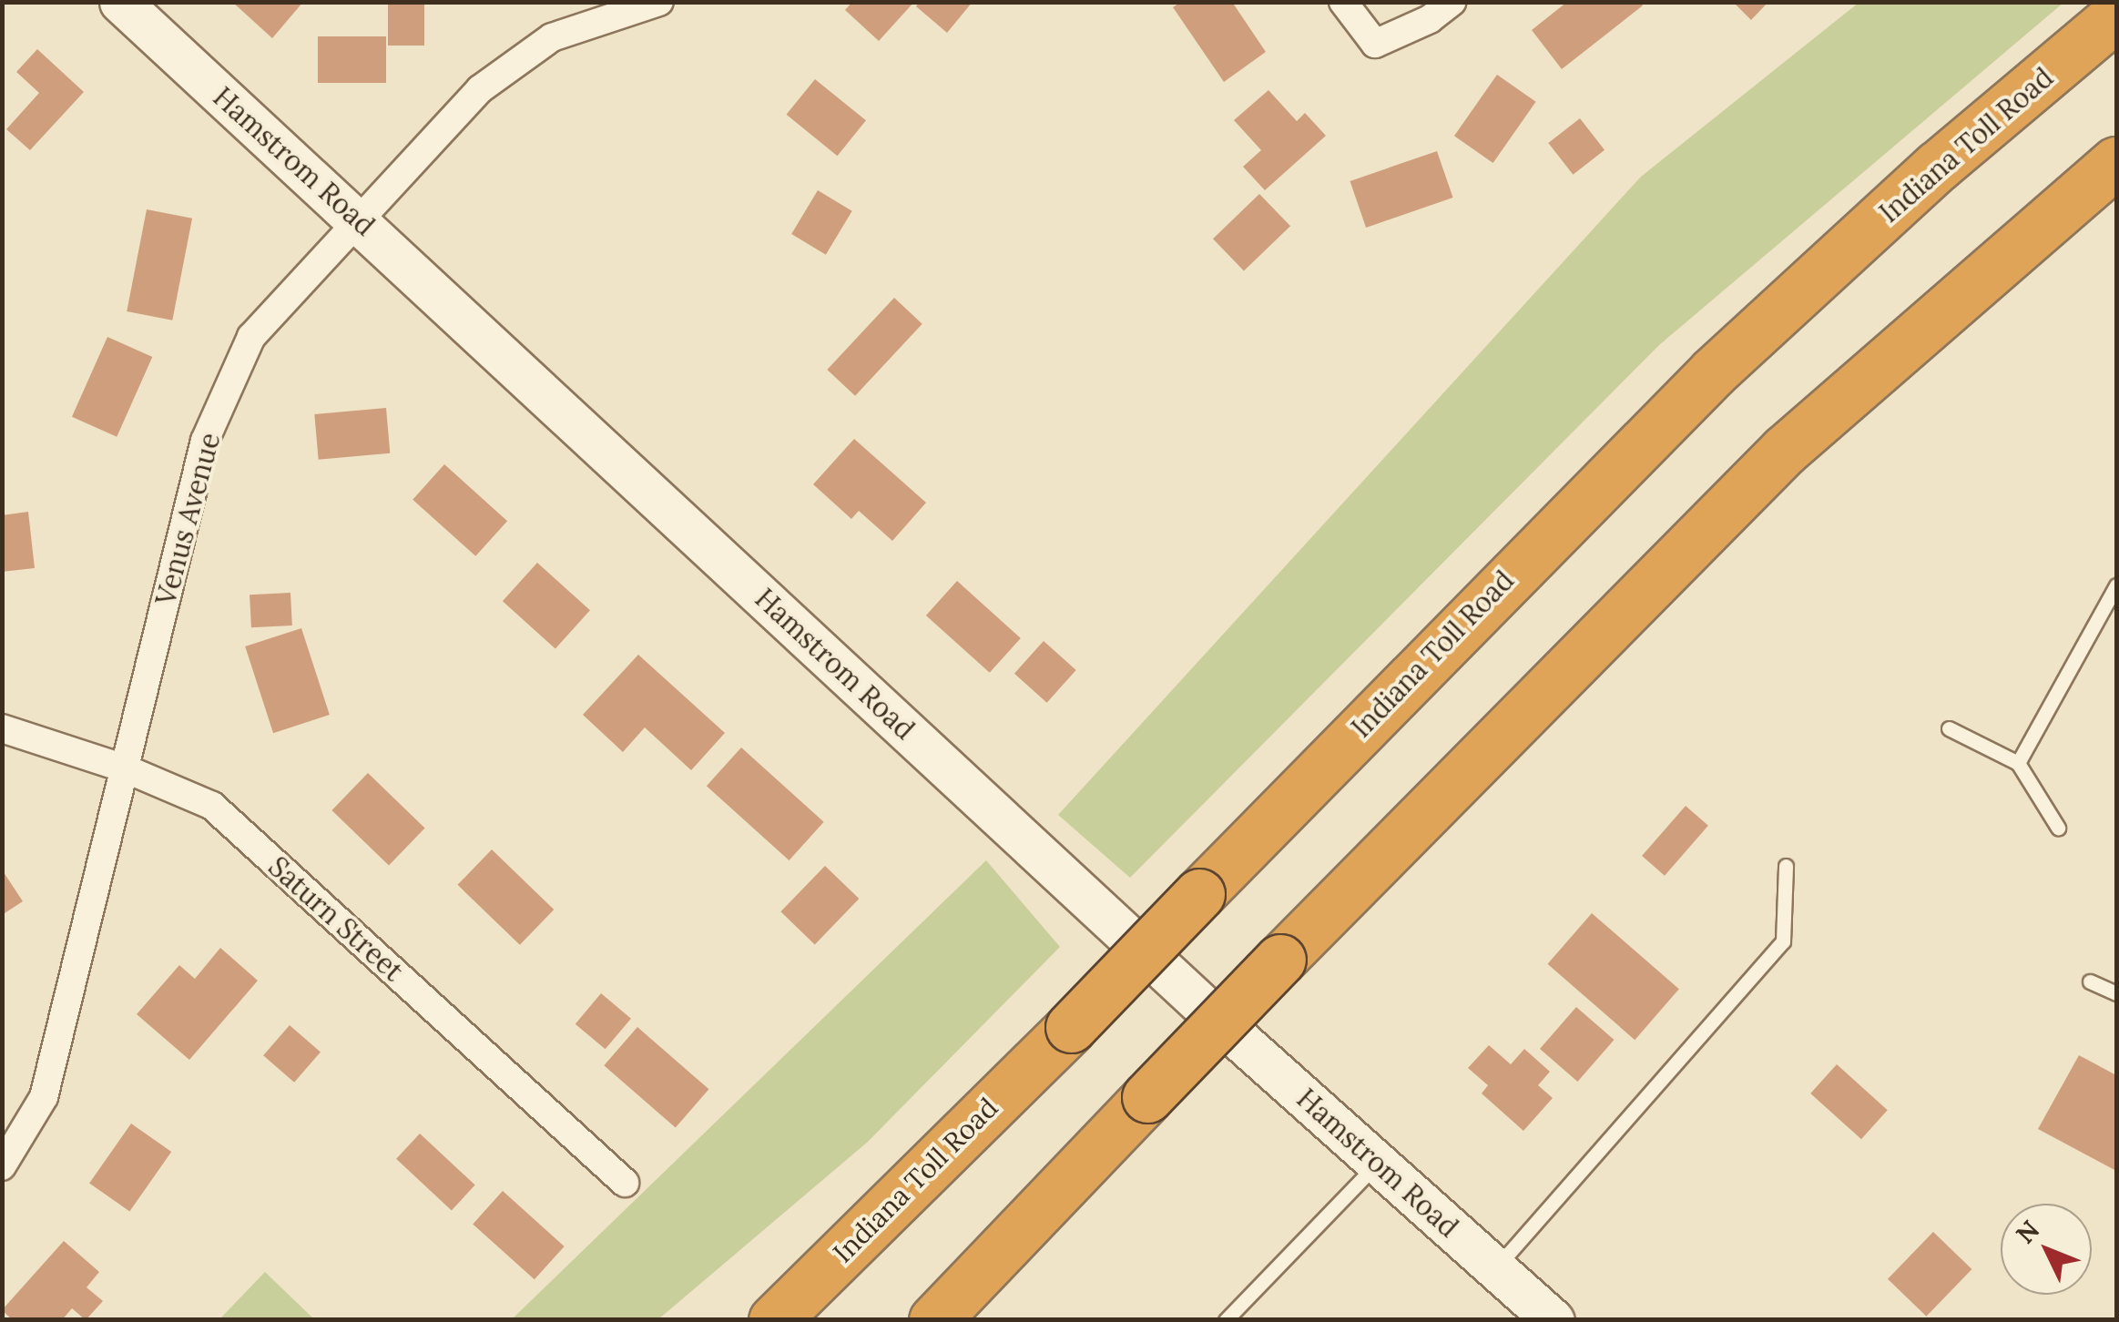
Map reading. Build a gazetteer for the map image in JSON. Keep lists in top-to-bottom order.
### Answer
{
  "streets": {
    "highway": ["Indiana Toll Road"],
    "street": ["Hamstrom Road", "Venus Avenue", "Saturn Street"]
  },
  "crossings": [
    ["Hamstrom Road", "Venus Avenue"],
    ["Venus Avenue", "Saturn Street"]
  ],
  "north": "top left"
}
